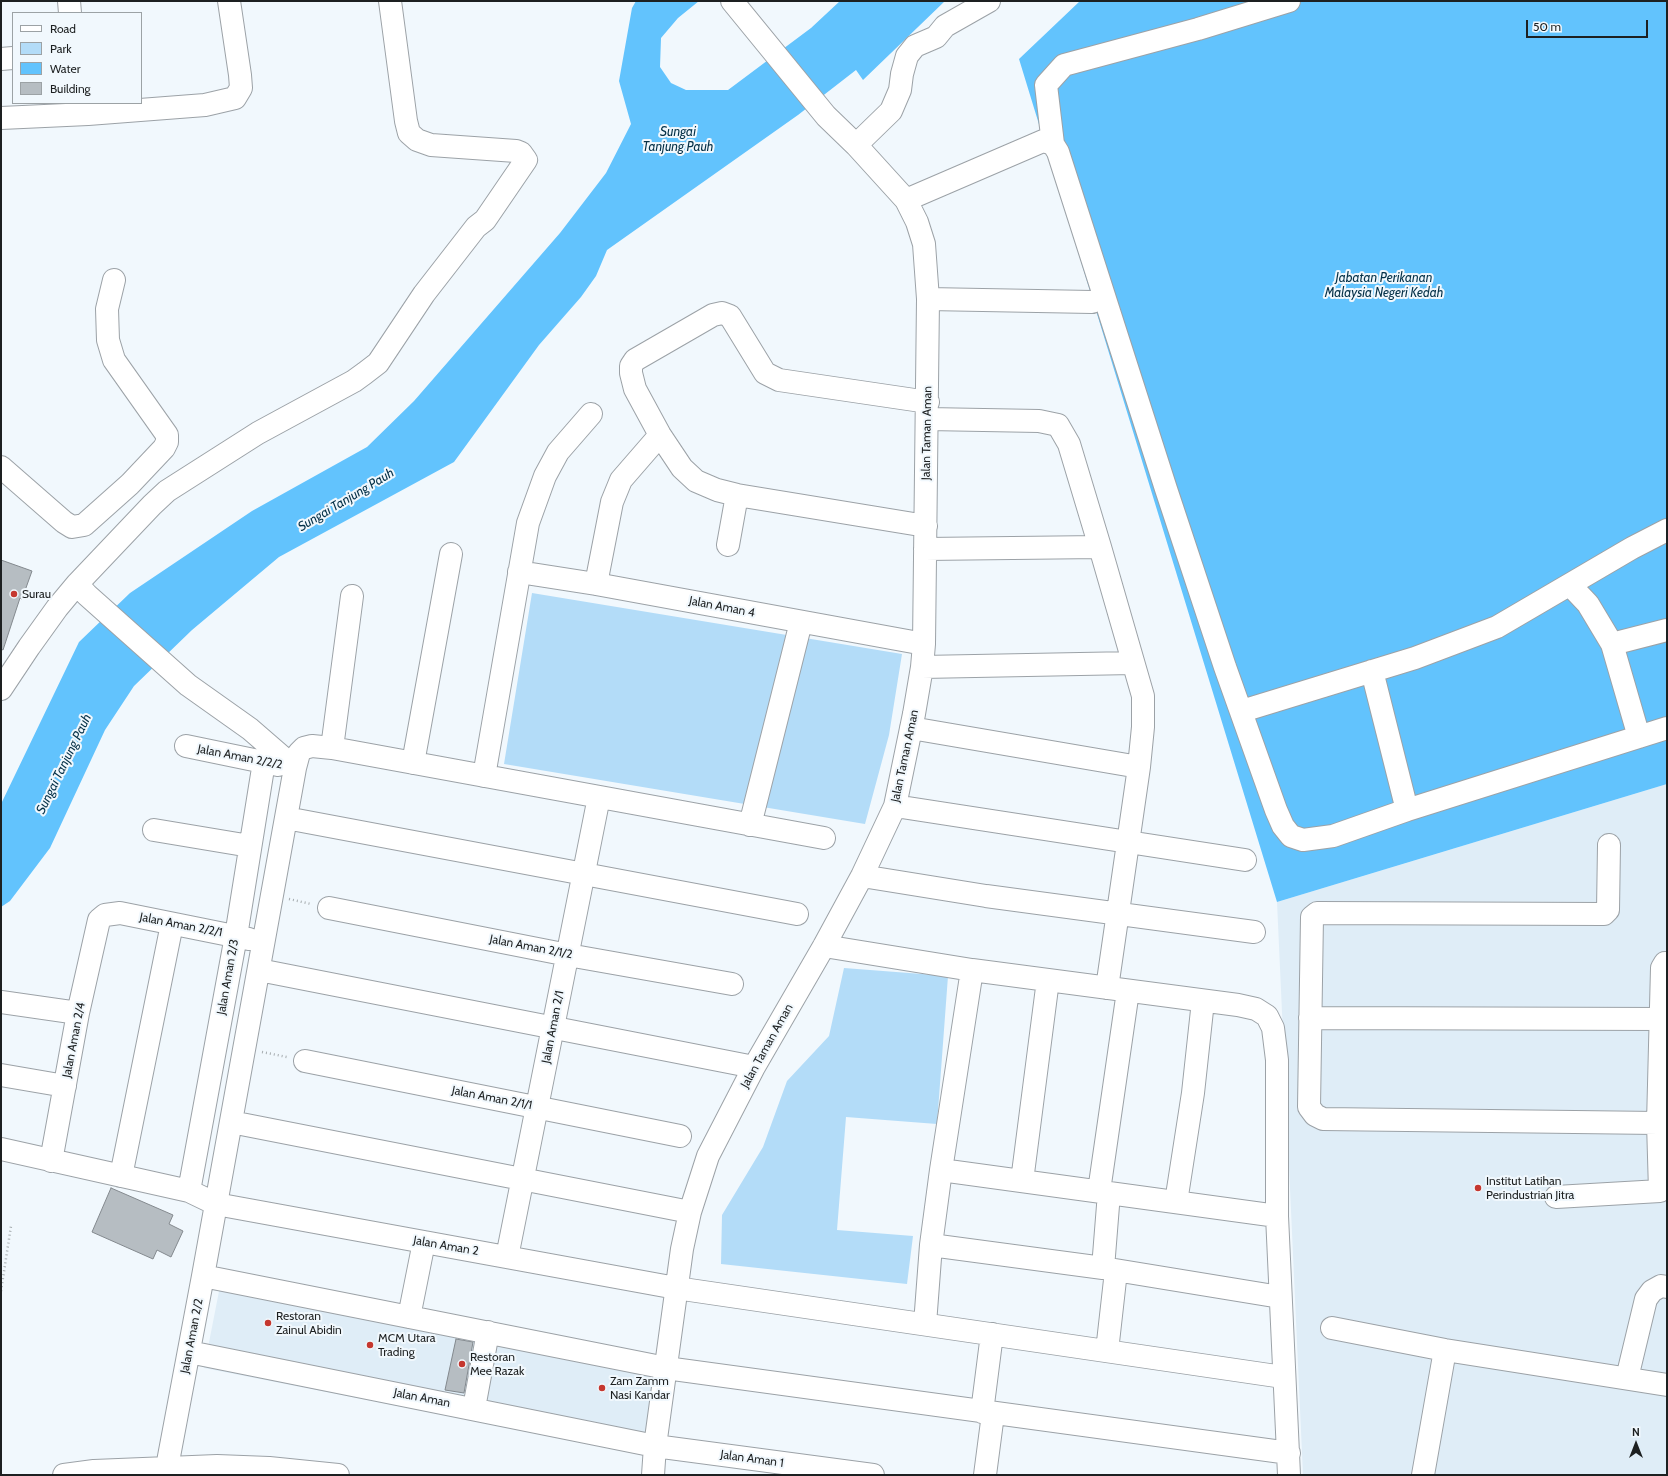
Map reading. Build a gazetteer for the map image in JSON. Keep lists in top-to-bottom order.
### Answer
{
  "streets": {
    "street": [
      "Jalan Taman Aman",
      "Jalan Aman 4",
      "Jalan Aman 2/2/2",
      "Jalan Aman 2/2/1",
      "Jalan Aman 2/1/2",
      "Jalan Aman 2/3",
      "Jalan Aman 2/1",
      "Jalan Aman 2/4",
      "Jalan Aman 2/1/1",
      "Jalan Aman 2",
      "Jalan Aman 2/2",
      "Jalan Aman",
      "Jalan Aman 1"
    ]
  },
  "crossings": [
    ["Jalan Taman Aman", "Jalan Aman 4"],
    ["Jalan Taman Aman", "Jalan Aman 2"],
    ["Jalan Taman Aman", "Jalan Aman"],
    ["Jalan Taman Aman", "Jalan Aman 1"],
    ["Jalan Aman 2/2/2", "Jalan Aman 2/3"],
    ["Jalan Aman 2/2/2", "Jalan Aman 2/2"],
    ["Jalan Aman 2/2/1", "Jalan Aman 2/3"],
    ["Jalan Aman 2/2/1", "Jalan Aman 2/4"],
    ["Jalan Aman 2/2/1", "Jalan Aman 2/2"],
    ["Jalan Aman 2/1/2", "Jalan Aman 2/1"],
    ["Jalan Aman 2/3", "Jalan Aman 2"],
    ["Jalan Aman 2/1", "Jalan Aman 2/1/1"],
    ["Jalan Aman 2/1", "Jalan Aman 2"],
    ["Jalan Aman 2/4", "Jalan Aman 2"],
    ["Jalan Aman 2", "Jalan Aman 2/2"],
    ["Jalan Aman 2/2", "Jalan Aman"],
    ["Jalan Aman", "Jalan Aman 1"]
  ],
  "water": ["Sungai Tanjung Pauh", "Jabatan Perikanan Malaysia Negeri Kedah"],
  "places": [
    "Surau",
    "Institut Latihan Perindustrian Jitra",
    "Restoran Zainul Abidin",
    "MCM Utara Trading",
    "Restoran Mee Razak",
    "Zam Zamm Nasi Kandar"
  ],
  "legend": [
    "Road",
    "Park",
    "Water",
    "Building"
  ],
  "scale_bar": "50 m",
  "north": "top"
}
